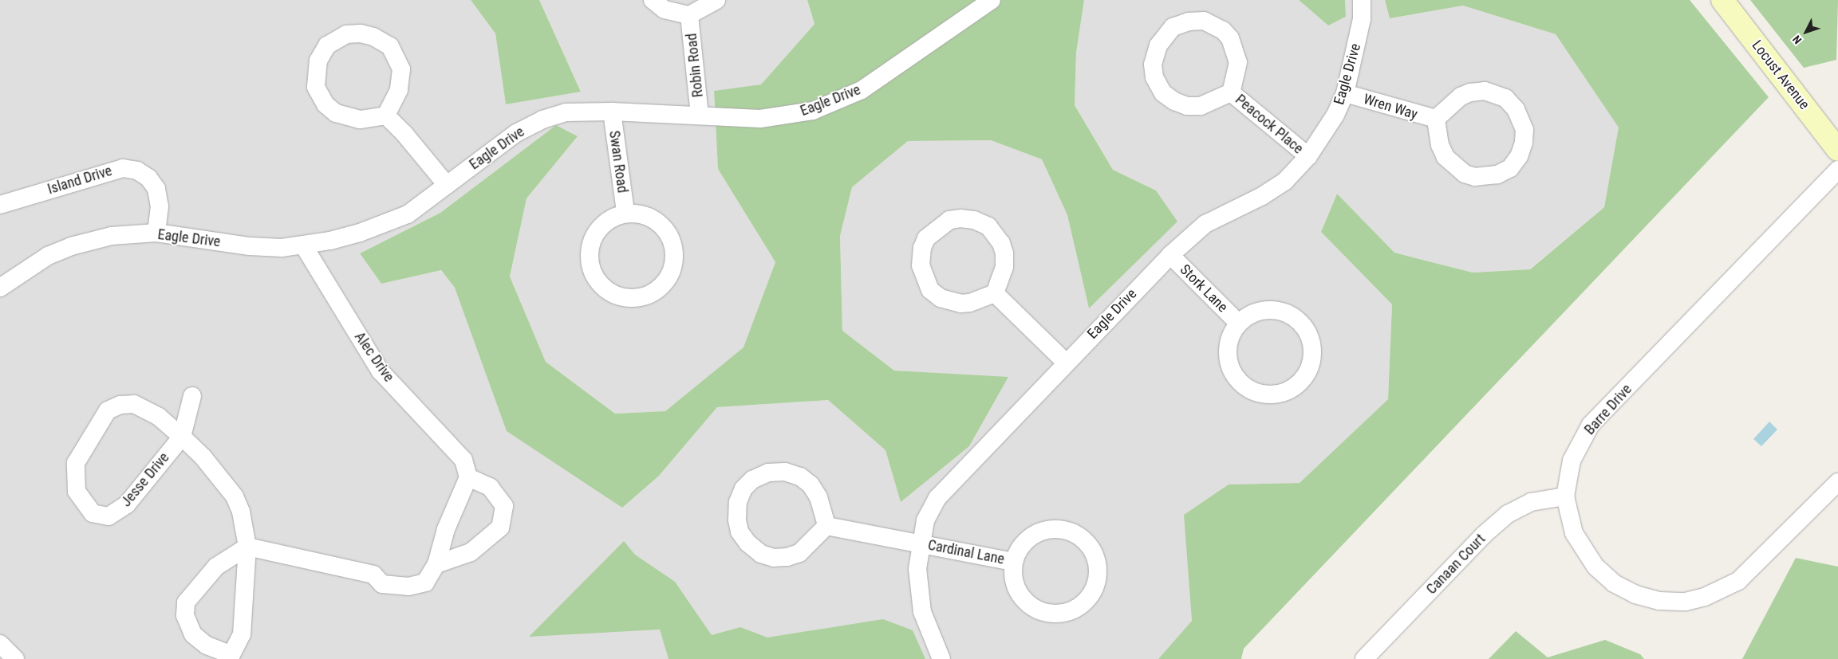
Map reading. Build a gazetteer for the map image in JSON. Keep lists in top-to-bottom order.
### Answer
{
  "streets": {
    "street": [
      "Robin Road",
      "Eagle Drive",
      "Locust Avenue",
      "Wren Way",
      "Peacock Place",
      "Swan Road",
      "Island Drive",
      "Stork Lane",
      "Alec Drive",
      "Barre Drive",
      "Jesse Drive",
      "Cardinal Lane",
      "Canaan Court"
    ]
  },
  "crossings": [
    ["Robin Road", "Eagle Drive"],
    ["Eagle Drive", "Wren Way"],
    ["Eagle Drive", "Peacock Place"],
    ["Eagle Drive", "Swan Road"],
    ["Eagle Drive", "Island Drive"],
    ["Eagle Drive", "Stork Lane"],
    ["Eagle Drive", "Alec Drive"],
    ["Eagle Drive", "Cardinal Lane"],
    ["Barre Drive", "Canaan Court"]
  ],
  "north": "bottom left"
}
